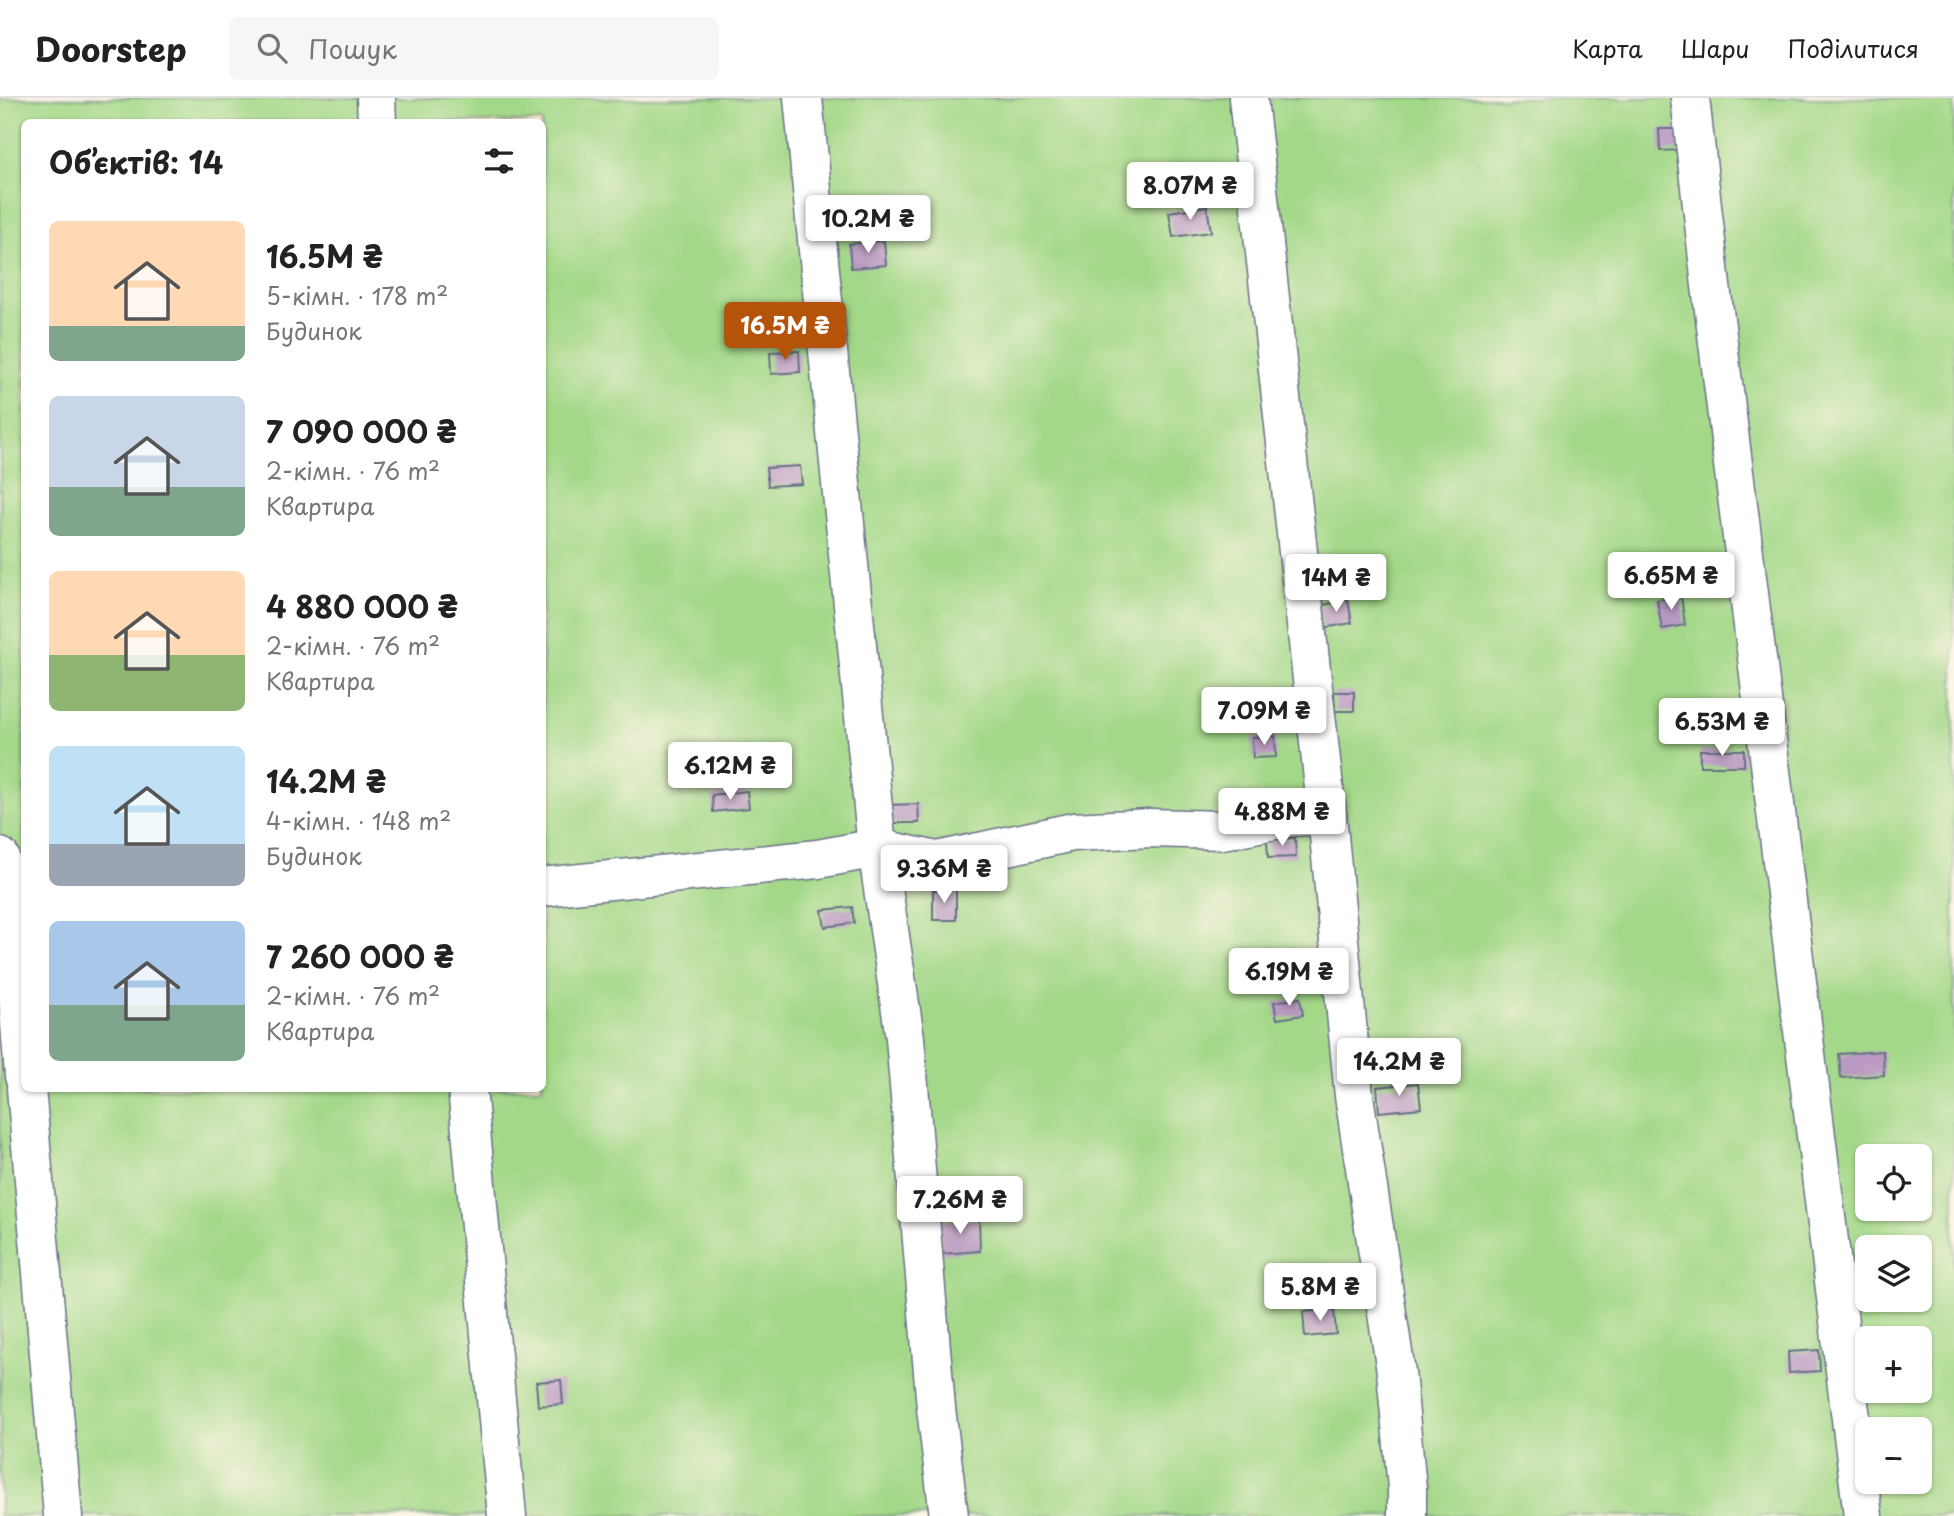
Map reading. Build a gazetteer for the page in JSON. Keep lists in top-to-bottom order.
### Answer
{
  "page": {
    "header": "Doorstep",
    "search": "Пошук",
    "nav": ["Карта", "Шари", "Поділитися"],
    "heading": "Об’єктів: 14",
    "price": [
      "8.07M ₴",
      "10.2M ₴",
      "16.5M ₴",
      "6.65M ₴",
      "14M ₴",
      "7.09M ₴",
      "6.53M ₴",
      "6.12M ₴",
      "4.88M ₴",
      "9.36M ₴",
      "6.19M ₴",
      "14.2M ₴",
      "7.26M ₴",
      "5.8M ₴"
    ],
    "list": [
      {
        "name": "16.5M ₴",
        "note": "5-кімн. · 178 m² · Будинок"
      },
      {
        "name": "7 090 000 ₴",
        "note": "2-кімн. · 76 m² · Квартира"
      },
      {
        "name": "4 880 000 ₴",
        "note": "2-кімн. · 76 m² · Квартира"
      },
      {
        "name": "14.2M ₴",
        "note": "4-кімн. · 148 m² · Будинок"
      },
      {
        "name": "7 260 000 ₴",
        "note": "2-кімн. · 76 m² · Квартира"
      }
    ],
    "map_buttons": ["+", "−"]
  }
}
